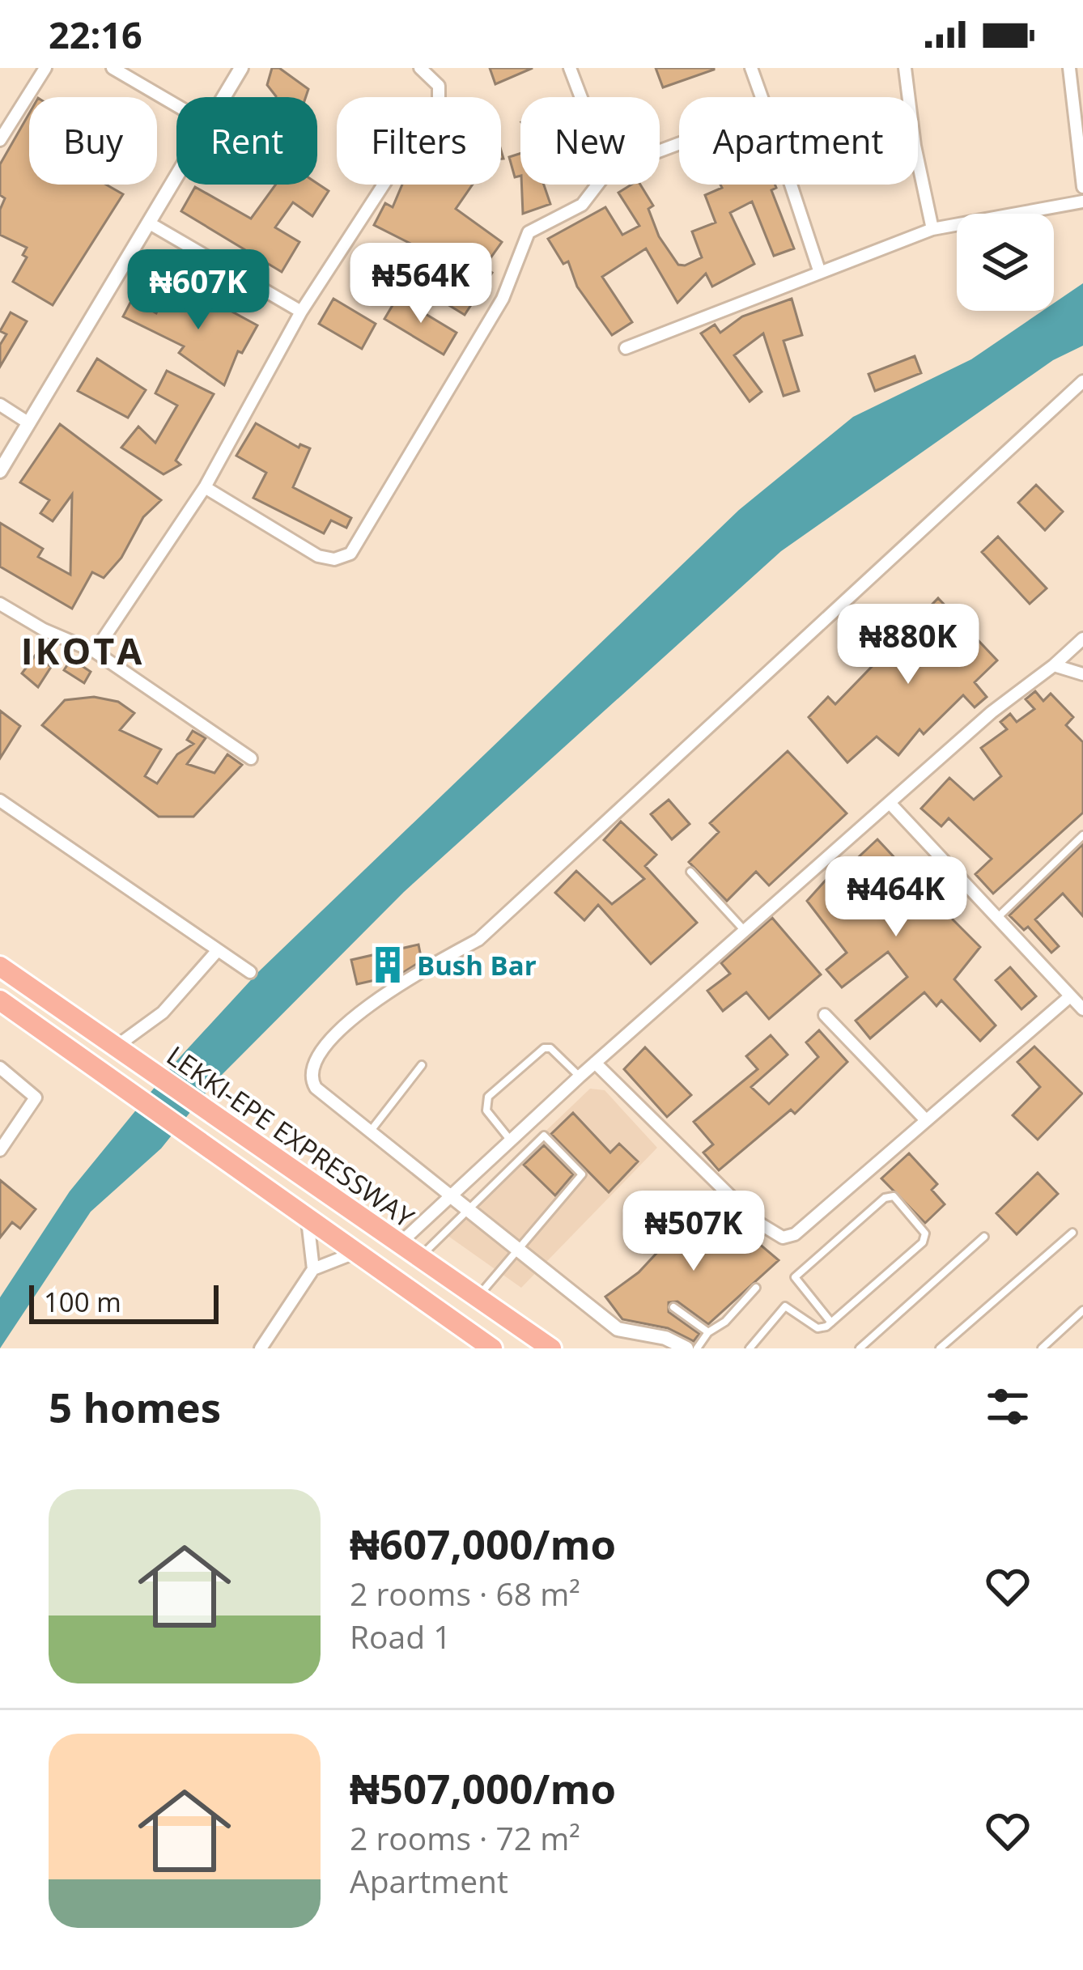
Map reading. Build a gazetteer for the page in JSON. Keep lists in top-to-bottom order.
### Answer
{
  "streets": {
    "highway": ["LEKKI-EPE EXPRESSWAY"]
  },
  "districts": ["IKOTA"],
  "places": {
    "building": ["Bush Bar"]
  },
  "scale_bar": "100 m",
  "page": {
    "status": "22:16",
    "chip": [
      "Buy",
      "Rent",
      "Filters",
      "New",
      "Apartment"
    ],
    "price": [
      "₦564K",
      "₦607K",
      "₦880K",
      "₦464K",
      "₦507K"
    ],
    "scale": "100 m",
    "heading": "5 homes",
    "list": [
      {
        "name": "₦607,000/mo",
        "note": "2 rooms · 68 m² · Road 1"
      },
      {
        "name": "₦507,000/mo",
        "note": "2 rooms · 72 m² · Apartment"
      }
    ]
  }
}
